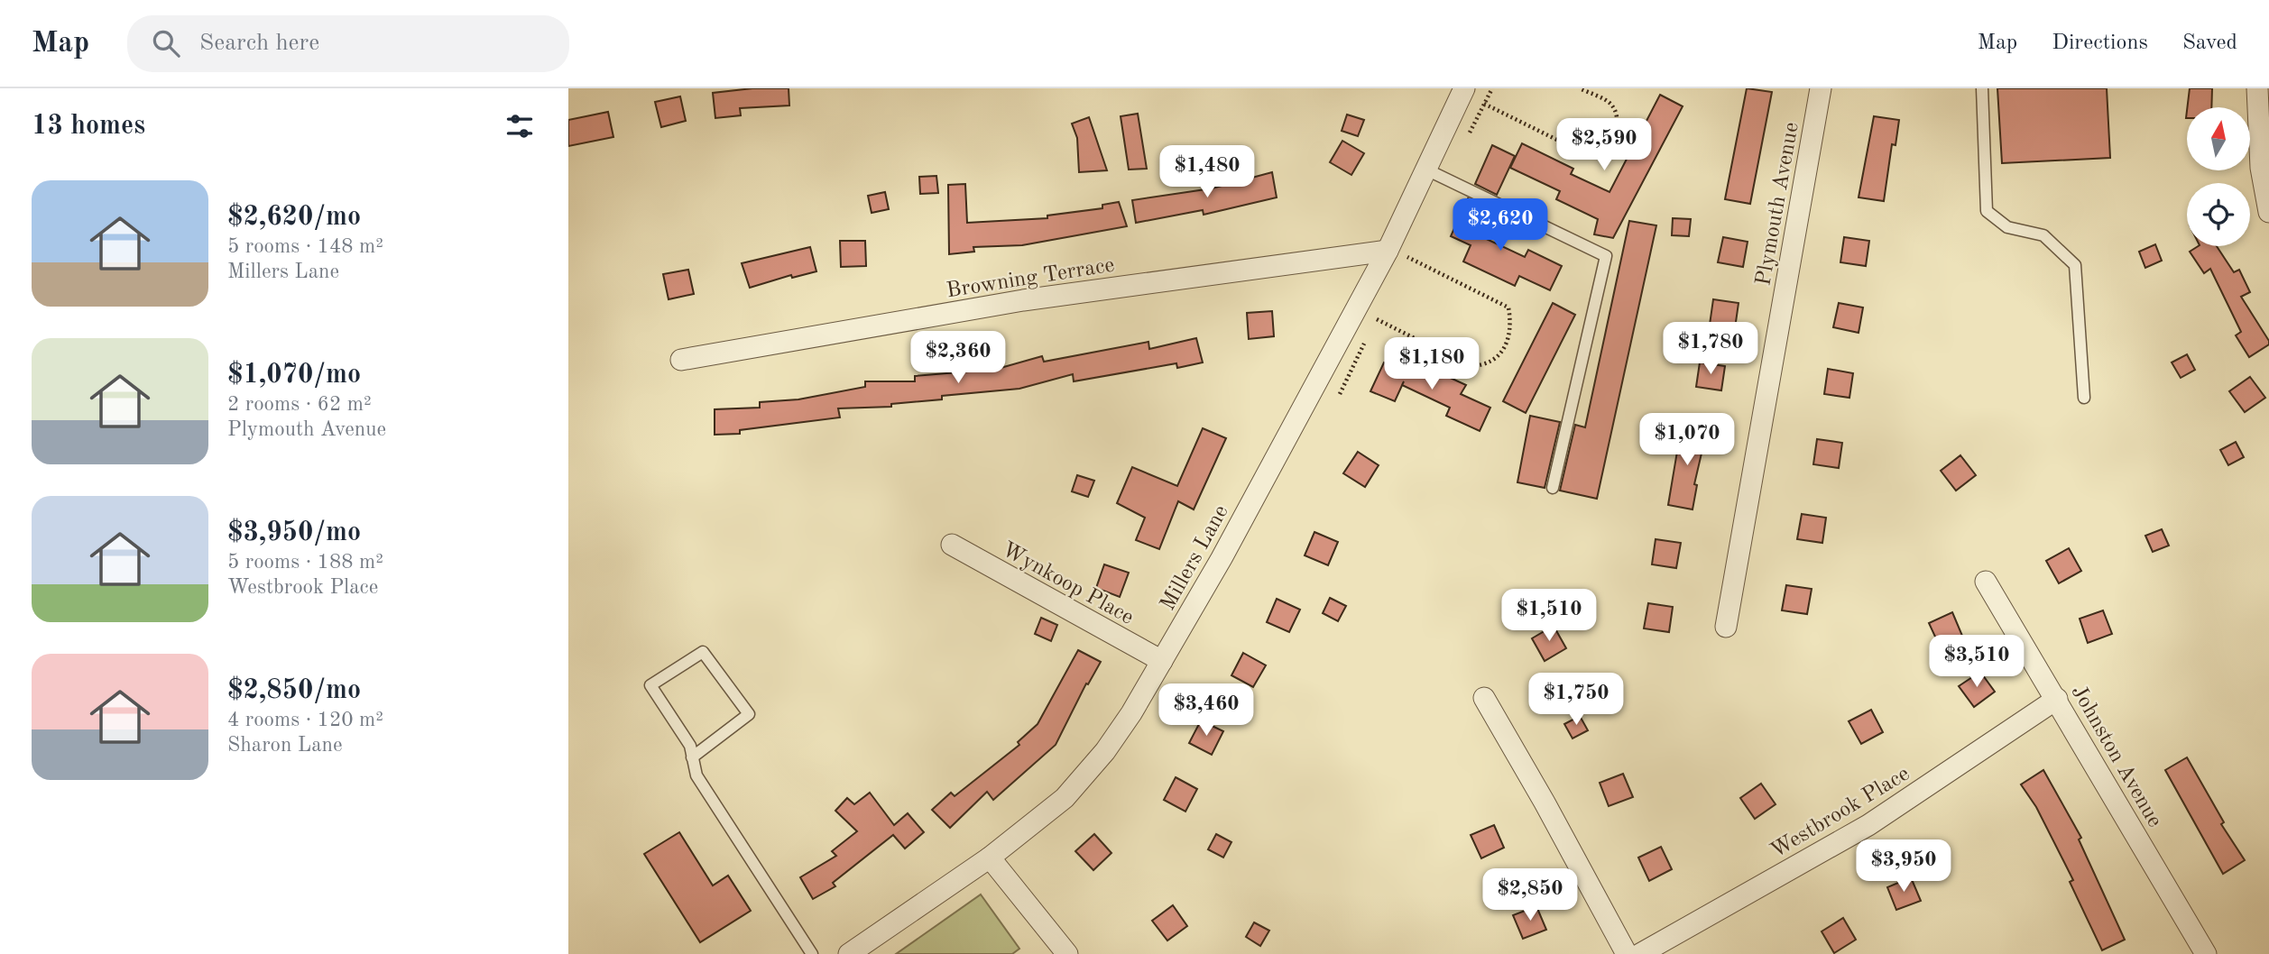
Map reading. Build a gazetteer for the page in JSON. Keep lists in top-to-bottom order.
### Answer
{
  "streets": {
    "street": [
      "Plymouth Avenue",
      "Browning Terrace",
      "Millers Lane",
      "Wynkoop Place",
      "Johnston Avenue",
      "Westbrook Place"
    ]
  },
  "crossings": [
    ["Browning Terrace", "Millers Lane"],
    ["Millers Lane", "Wynkoop Place"],
    ["Johnston Avenue", "Westbrook Place"]
  ],
  "north": "top",
  "page": {
    "header": "Map",
    "search": "Search here",
    "nav": ["Map", "Directions", "Saved"],
    "heading": "13 homes",
    "price": [
      "$2,590",
      "$1,480",
      "$2,620",
      "$1,780",
      "$2,360",
      "$1,180",
      "$1,070",
      "$1,510",
      "$3,510",
      "$1,750",
      "$3,460",
      "$3,950",
      "$2,850"
    ],
    "list": [
      {
        "name": "$2,620/mo",
        "note": "5 rooms · 148 m² · Millers Lane"
      },
      {
        "name": "$1,070/mo",
        "note": "2 rooms · 62 m² · Plymouth Avenue"
      },
      {
        "name": "$3,950/mo",
        "note": "5 rooms · 188 m² · Westbrook Place"
      },
      {
        "name": "$2,850/mo",
        "note": "4 rooms · 120 m² · Sharon Lane"
      }
    ]
  }
}
